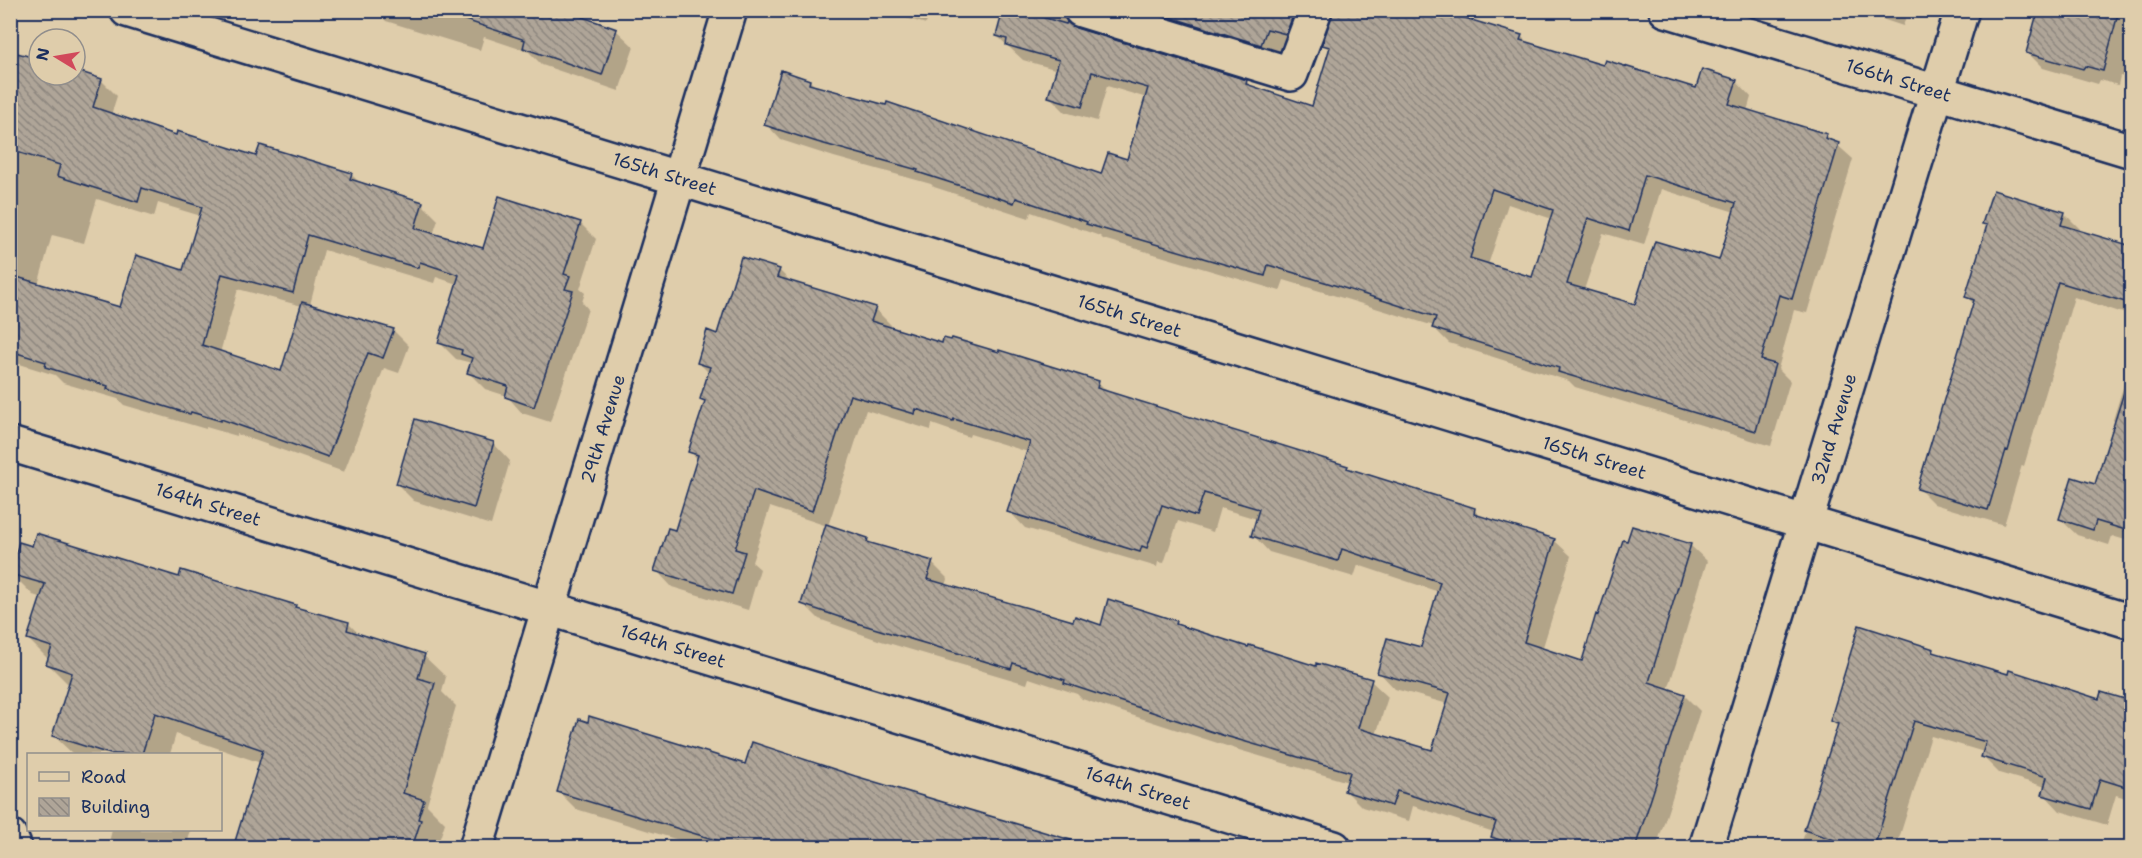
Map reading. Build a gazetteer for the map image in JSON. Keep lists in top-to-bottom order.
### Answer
{
  "streets": {
    "street": [
      "166th Street",
      "165th Street",
      "29th Avenue",
      "32nd Avenue",
      "164th Street"
    ]
  },
  "crossings": [
    ["166th Street", "32nd Avenue"],
    ["165th Street", "29th Avenue"],
    ["165th Street", "32nd Avenue"],
    ["29th Avenue", "164th Street"]
  ],
  "legend": ["Road", "Building"],
  "north": "left"
}
